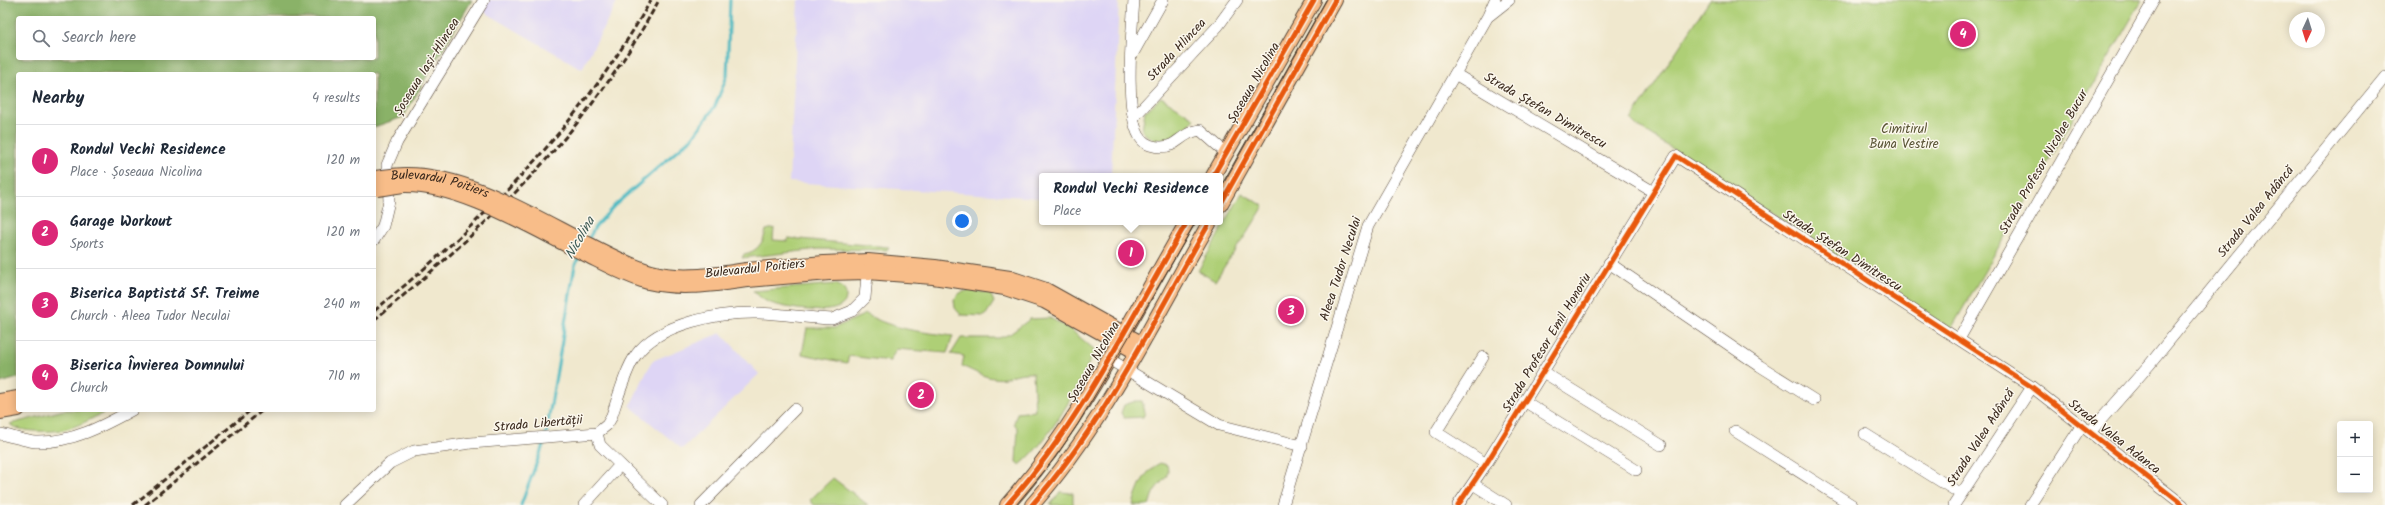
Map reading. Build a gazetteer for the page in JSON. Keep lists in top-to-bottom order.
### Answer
{
  "streets": {
    "main road": ["Șoseaua Nicolina", "Bulevardul Poitiers"],
    "street": [
      "Strada Hlincea",
      "Șoseaua Iași-Hlincea",
      "Strada Ștefan Dimitrescu",
      "Strada Profesor Nicolae Bucur",
      "Strada Valea Adâncă",
      "Aleea Tudor Neculai",
      "Strada Profesor Emil Honoriu",
      "Strada Libertății",
      "Strada Valea Adanca"
    ]
  },
  "crossings": [
    ["Strada Hlincea", "Șoseaua Nicolina"],
    ["Șoseaua Nicolina", "Bulevardul Poitiers"],
    ["Strada Ștefan Dimitrescu", "Strada Profesor Nicolae Bucur"],
    ["Strada Ștefan Dimitrescu", "Strada Valea Adâncă"],
    ["Strada Ștefan Dimitrescu", "Aleea Tudor Neculai"],
    ["Strada Ștefan Dimitrescu", "Strada Profesor Emil Honoriu"],
    ["Strada Ștefan Dimitrescu", "Strada Valea Adanca"],
    ["Bulevardul Poitiers", "Strada Libertății"],
    ["Strada Valea Adâncă", "Strada Valea Adanca"]
  ],
  "water": ["Nicolina"],
  "parks": ["Cimitirul Buna Vestire"],
  "north": "bottom",
  "page": {
    "search": "Search here",
    "pins": [
      "4",
      "1",
      "3",
      "2"
    ],
    "heading": ["Nearby", "4 results"],
    "list": [
      {
        "mark": "1",
        "name": "Rondul Vechi Residence",
        "note": "Place · Șoseaua Nicolina",
        "value": "120 m"
      },
      {
        "mark": "2",
        "name": "Garage Workout",
        "note": "Sports",
        "value": "120 m"
      },
      {
        "mark": "3",
        "name": "Biserica Baptistă Sf. Treime",
        "note": "Church · Aleea Tudor Neculai",
        "value": "240 m"
      },
      {
        "mark": "4",
        "name": "Biserica Învierea Domnului",
        "note": "Church",
        "value": "710 m"
      }
    ],
    "popup": ["Rondul Vechi Residence", "Place"],
    "map_buttons": ["+", "−"]
  }
}
